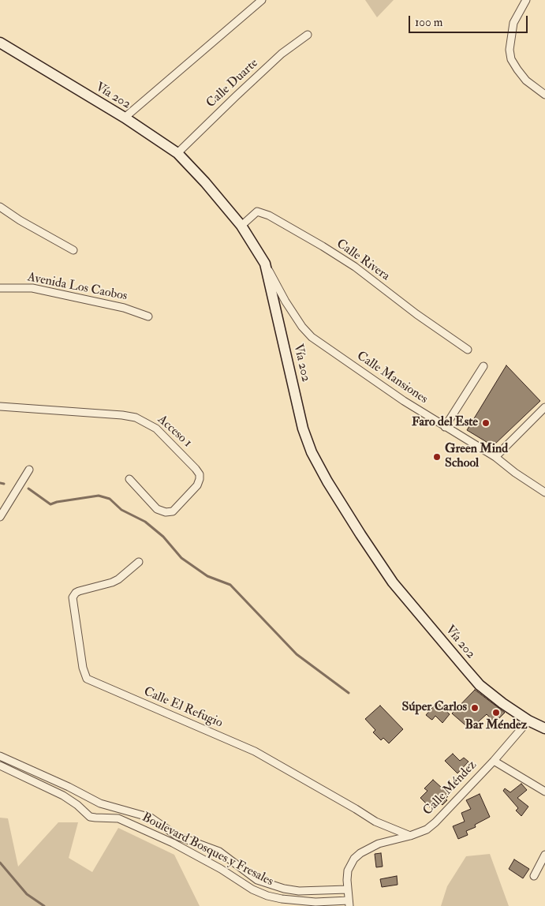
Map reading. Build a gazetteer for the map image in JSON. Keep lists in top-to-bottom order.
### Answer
{
  "streets": {
    "main road": ["Vía 202"],
    "street": [
      "Calle Duarte",
      "Calle Rivera",
      "Avenida Los Caobos",
      "Calle Mansiones",
      "Acceso 1",
      "Calle El Refugio",
      "Calle Méndez",
      "Boulevard Bosques y Fresales"
    ]
  },
  "crossings": [
    ["Calle Duarte", "Vía 202"],
    ["Vía 202", "Calle Rivera"],
    ["Vía 202", "Calle Mansiones"],
    ["Vía 202", "Calle Méndez"],
    ["Calle El Refugio", "Calle Méndez"],
    ["Calle Méndez", "Boulevard Bosques y Fresales"]
  ],
  "places": [
    "Faro del Este",
    "Green Mind School",
    "Súper Carlos",
    "Bar Méndez"
  ],
  "scale_bar": "100 m"
}
